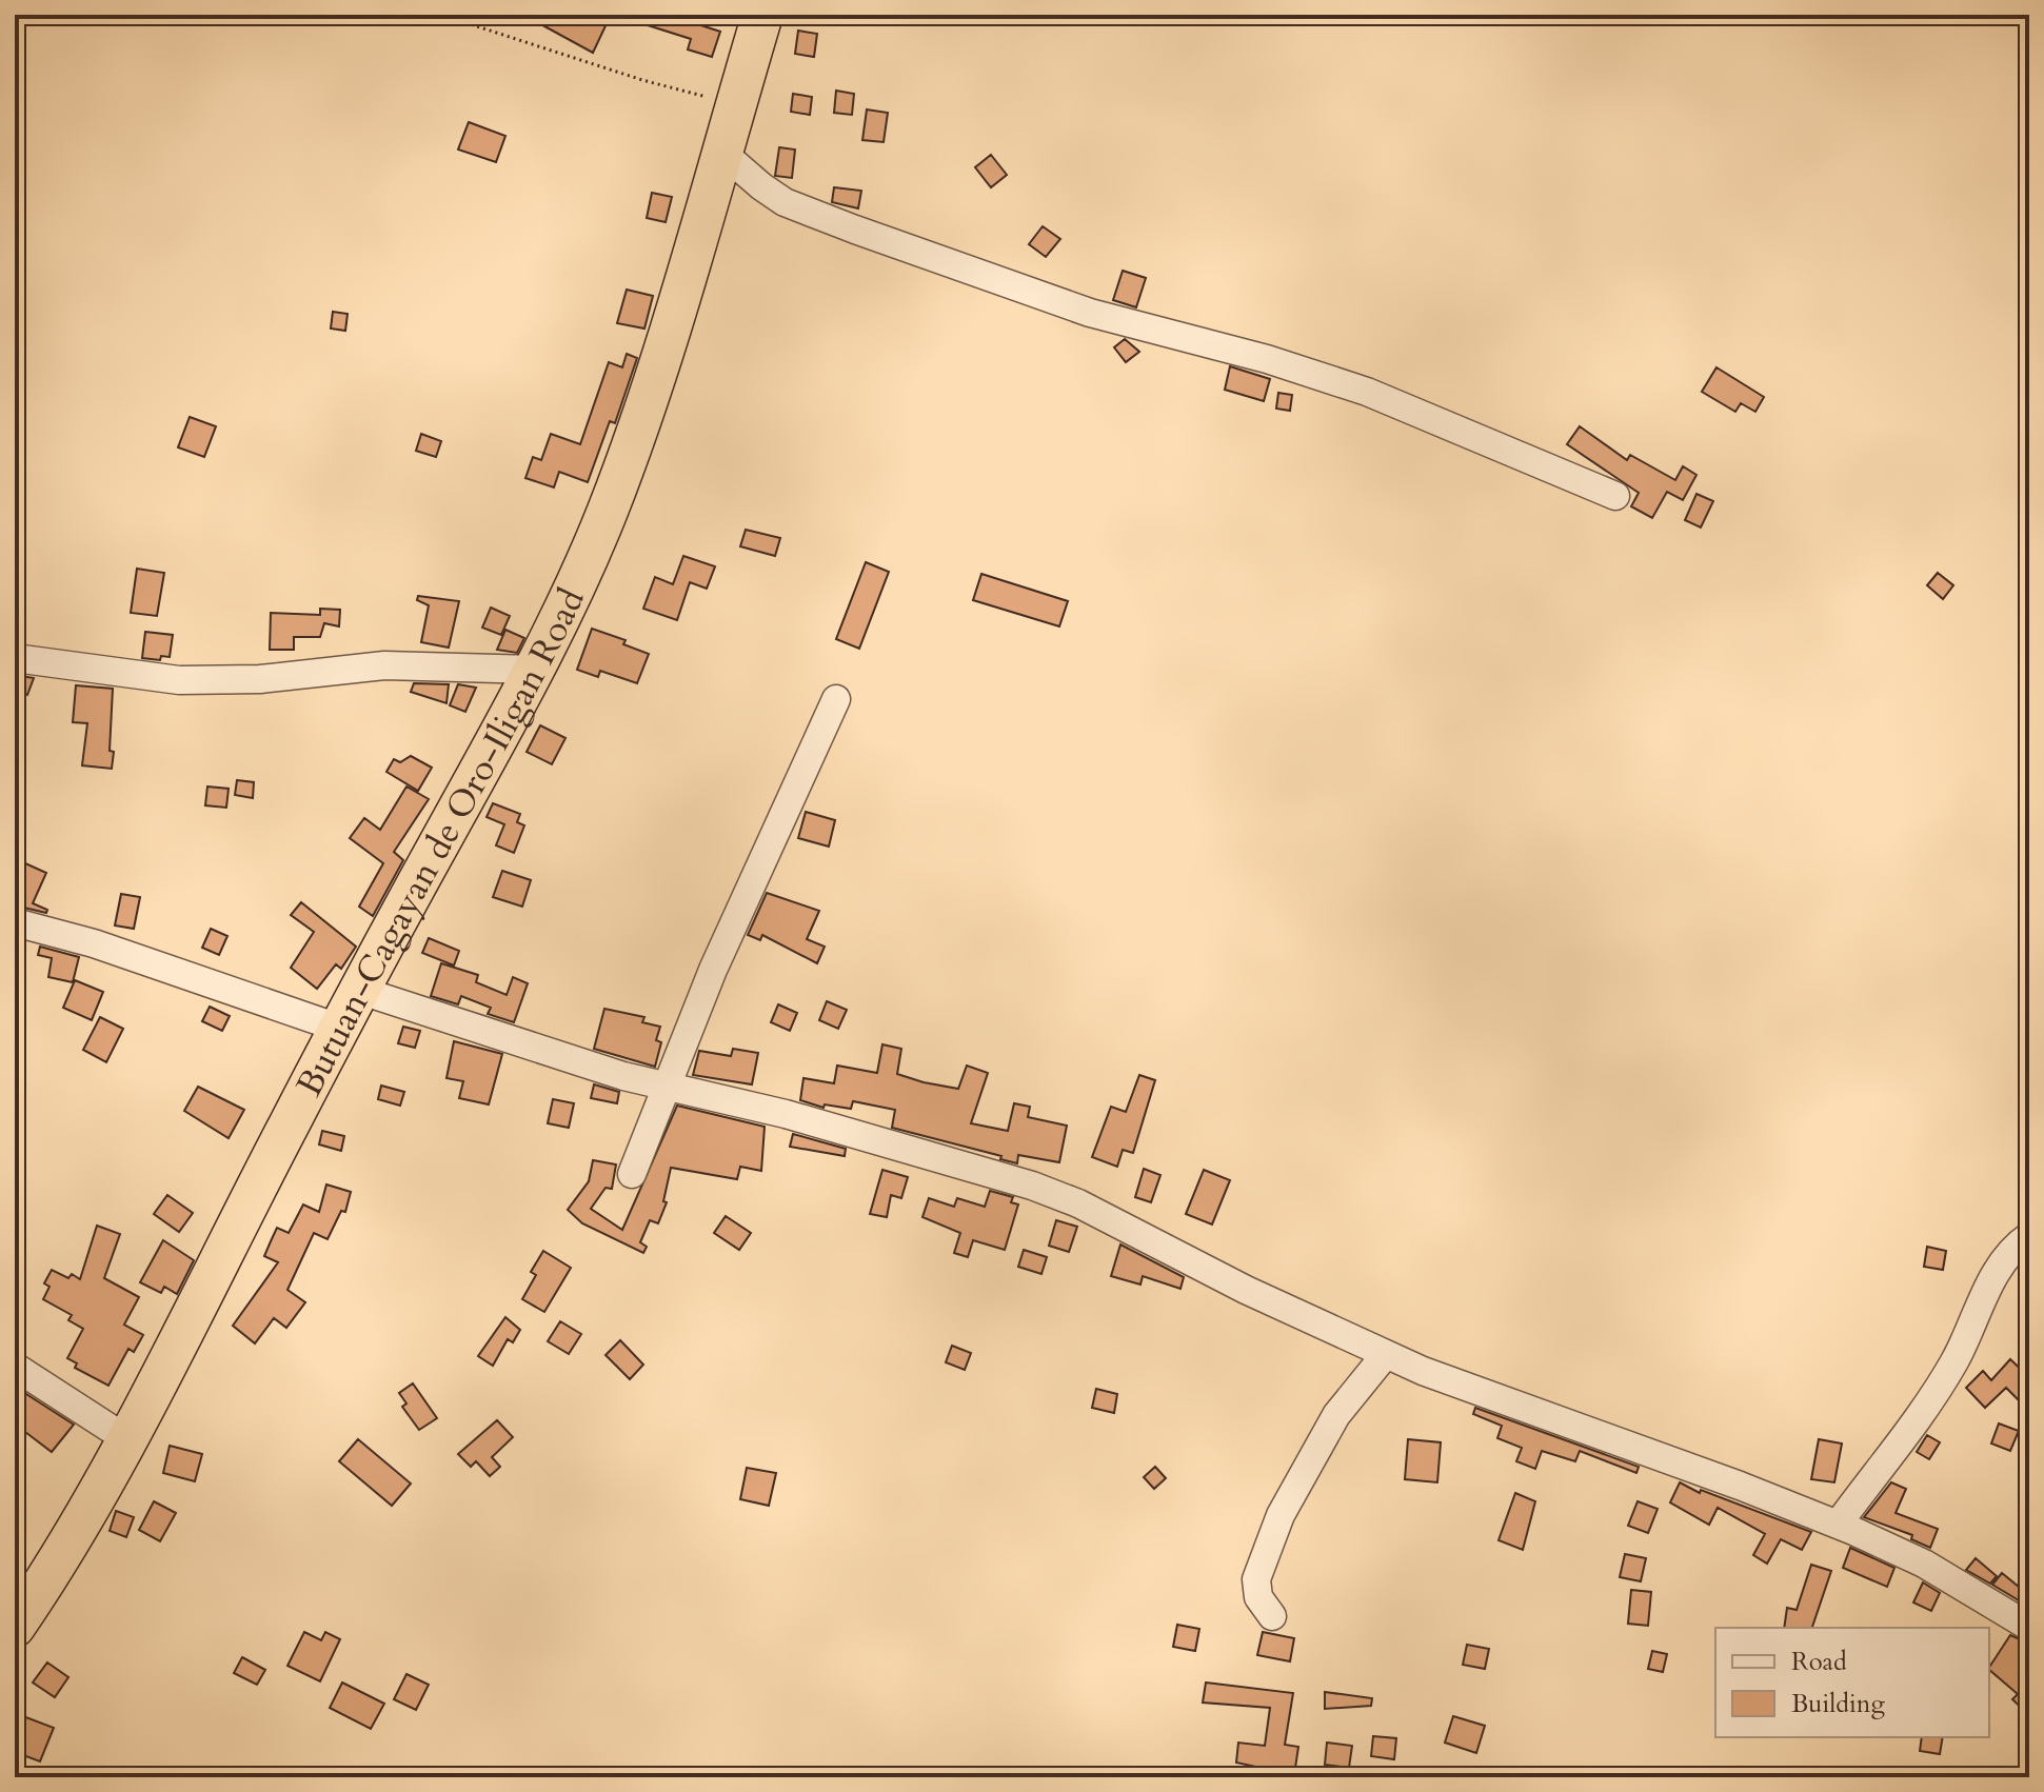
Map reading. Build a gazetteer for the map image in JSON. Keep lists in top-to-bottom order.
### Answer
{
  "streets": {
    "highway": ["Butuan-Cagayan de Oro-Iligan Road"]
  },
  "legend": ["Road", "Building"]
}
